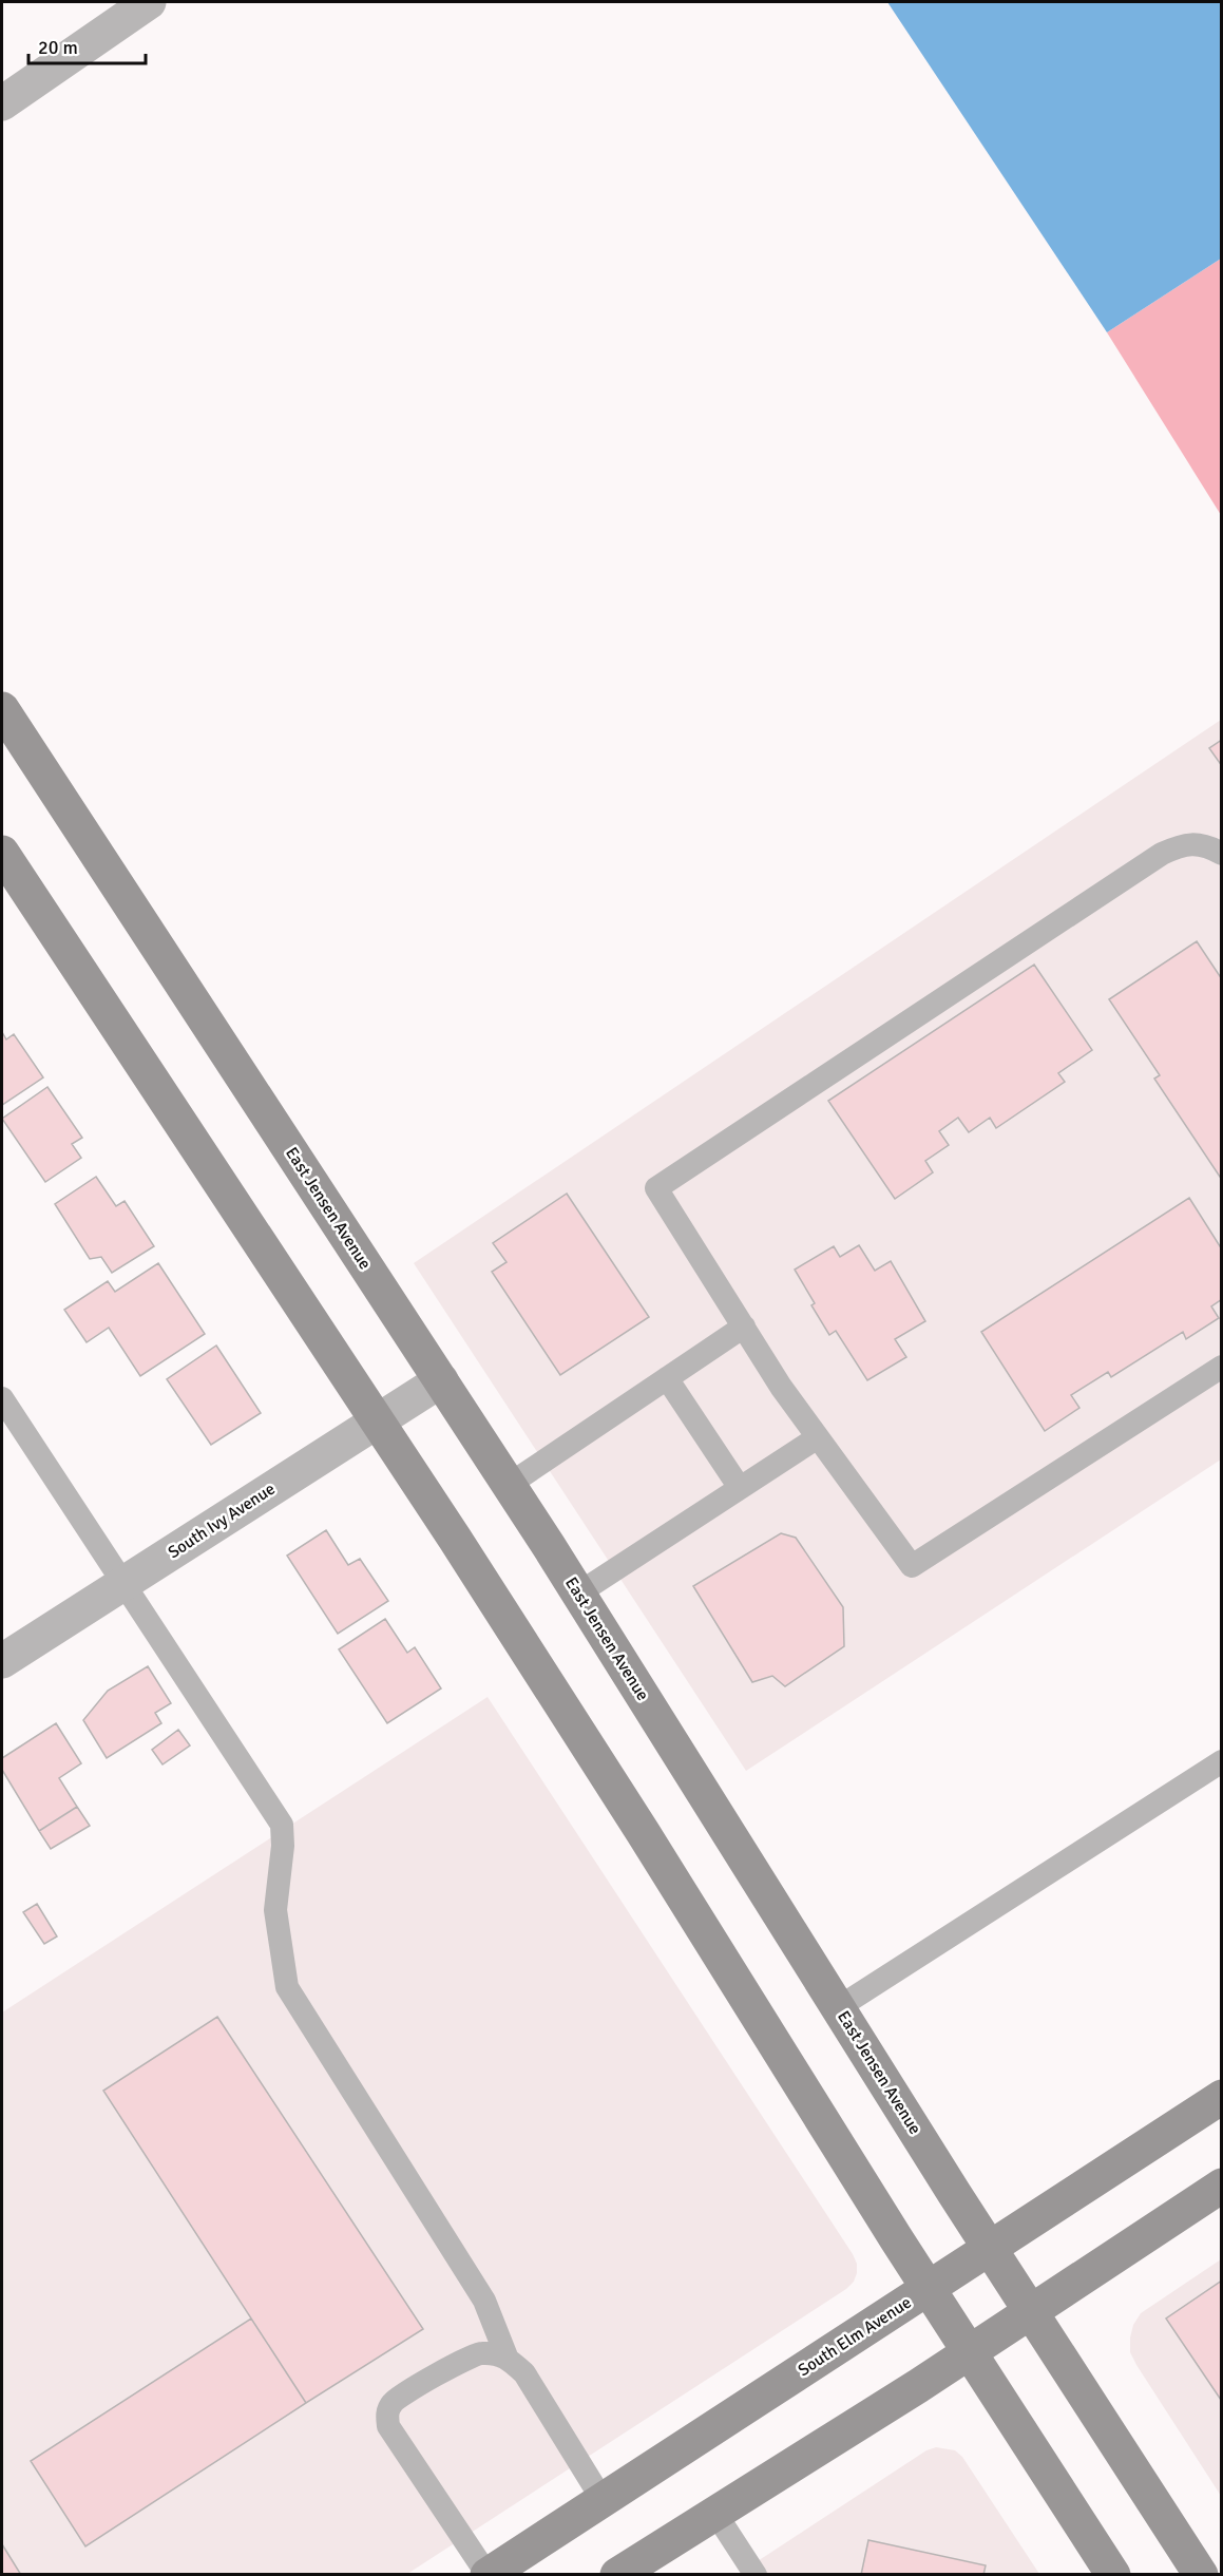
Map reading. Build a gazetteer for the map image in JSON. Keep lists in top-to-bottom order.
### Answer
{
  "streets": {
    "main road": ["East Jensen Avenue", "South Elm Avenue"],
    "street": ["South Ivy Avenue"]
  },
  "crossings": [
    ["East Jensen Avenue", "South Ivy Avenue"],
    ["East Jensen Avenue", "South Elm Avenue"]
  ],
  "scale_bar": "20 m"
}
